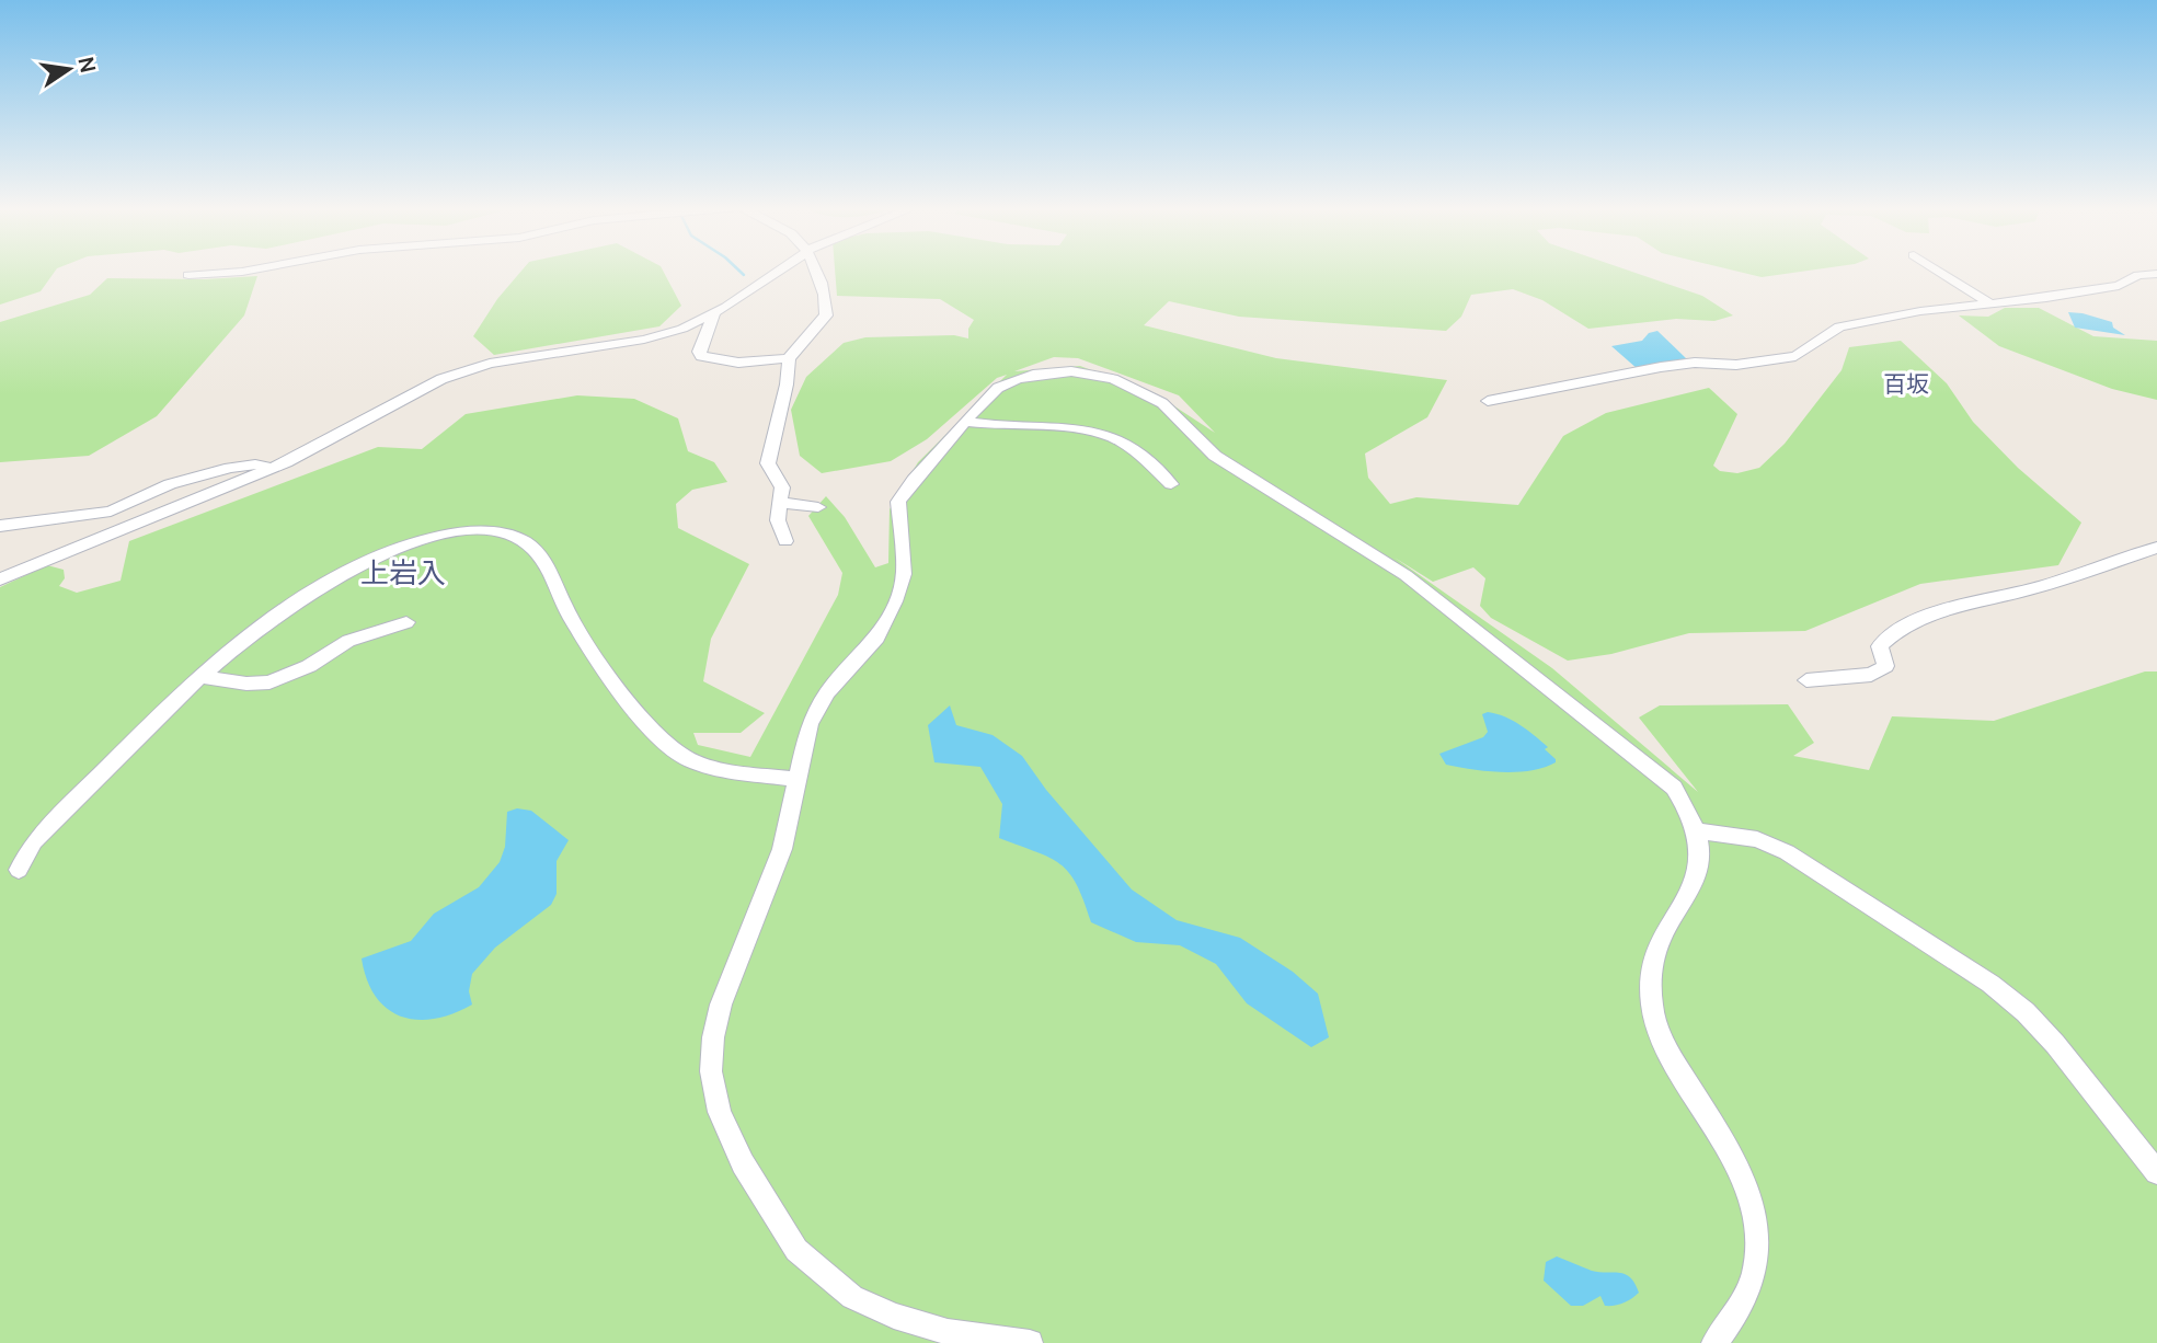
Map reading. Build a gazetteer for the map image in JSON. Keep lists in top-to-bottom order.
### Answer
{
  "districts": ["百坂", "上岩入"],
  "north": "right"
}
